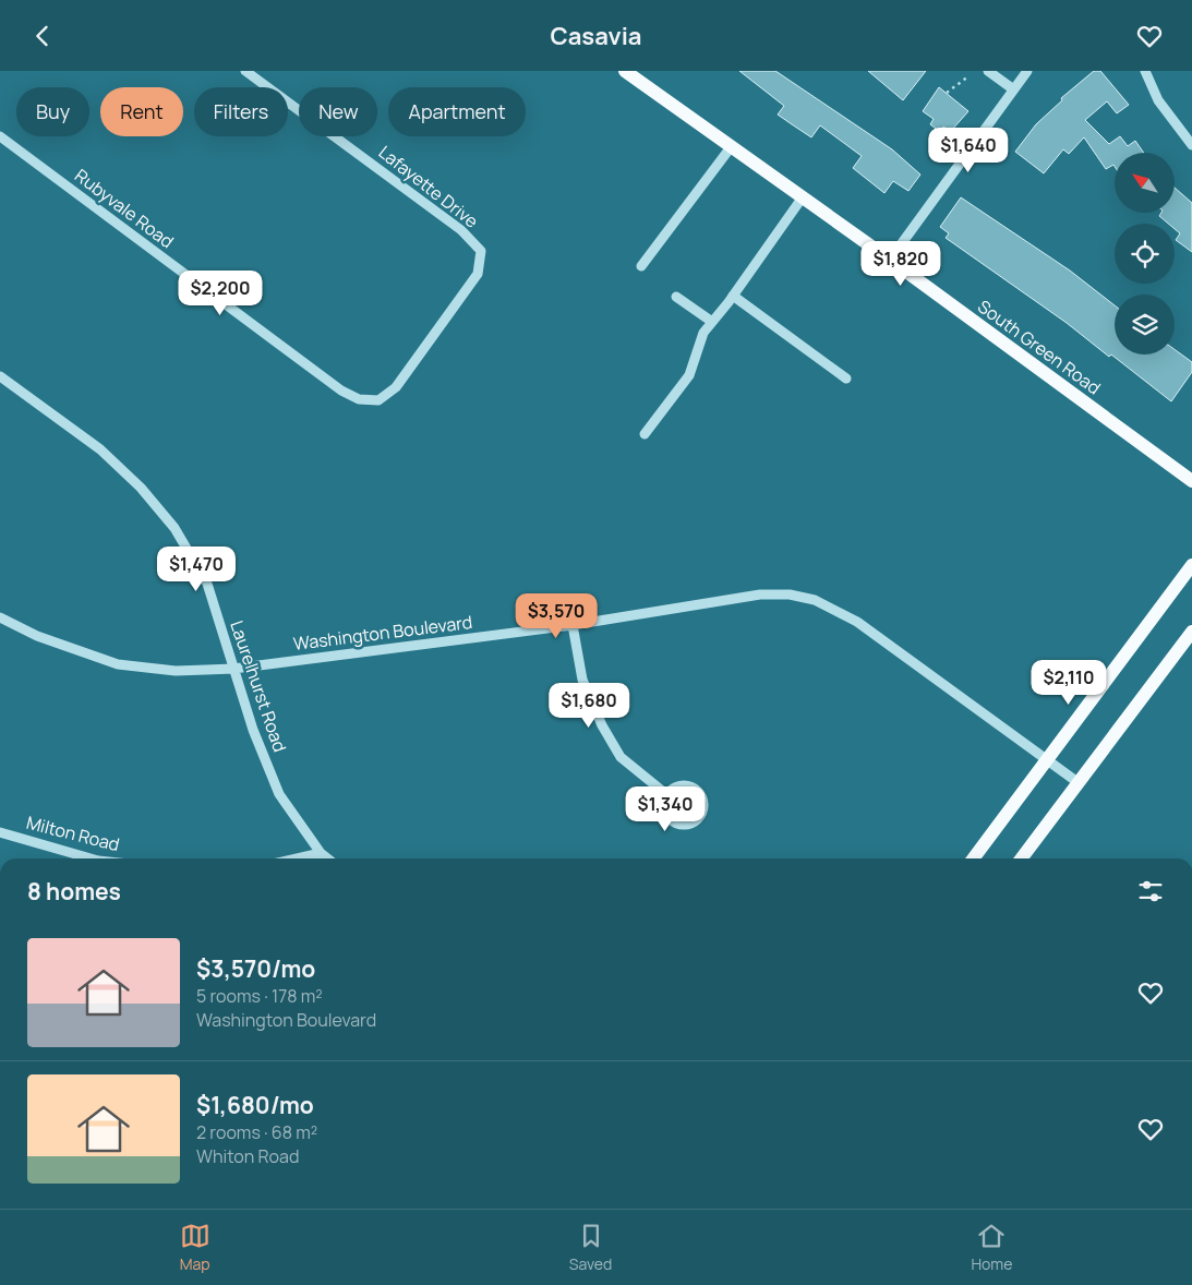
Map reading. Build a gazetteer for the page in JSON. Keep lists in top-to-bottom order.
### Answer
{
  "streets": {
    "main road": ["South Green Road"],
    "street": [
      "Lafayette Drive",
      "Rubyvale Road",
      "Washington Boulevard",
      "Laurelhurst Road",
      "Milton Road"
    ]
  },
  "crossings": [
    ["Lafayette Drive", "Rubyvale Road"],
    ["Washington Boulevard", "Laurelhurst Road"]
  ],
  "north": "top left",
  "page": {
    "header": "Casavia",
    "chip": [
      "Buy",
      "Rent",
      "Filters",
      "New",
      "Apartment"
    ],
    "price": [
      "$1,640",
      "$1,820",
      "$2,200",
      "$1,470",
      "$3,570",
      "$2,110",
      "$1,680",
      "$1,340"
    ],
    "heading": "8 homes",
    "list": [
      {
        "name": "$3,570/mo",
        "note": "5 rooms · 178 m² · Washington Boulevard"
      },
      {
        "name": "$1,680/mo",
        "note": "2 rooms · 68 m² · Whiton Road"
      }
    ],
    "tabs": ["Map", "Saved", "Home"]
  }
}
